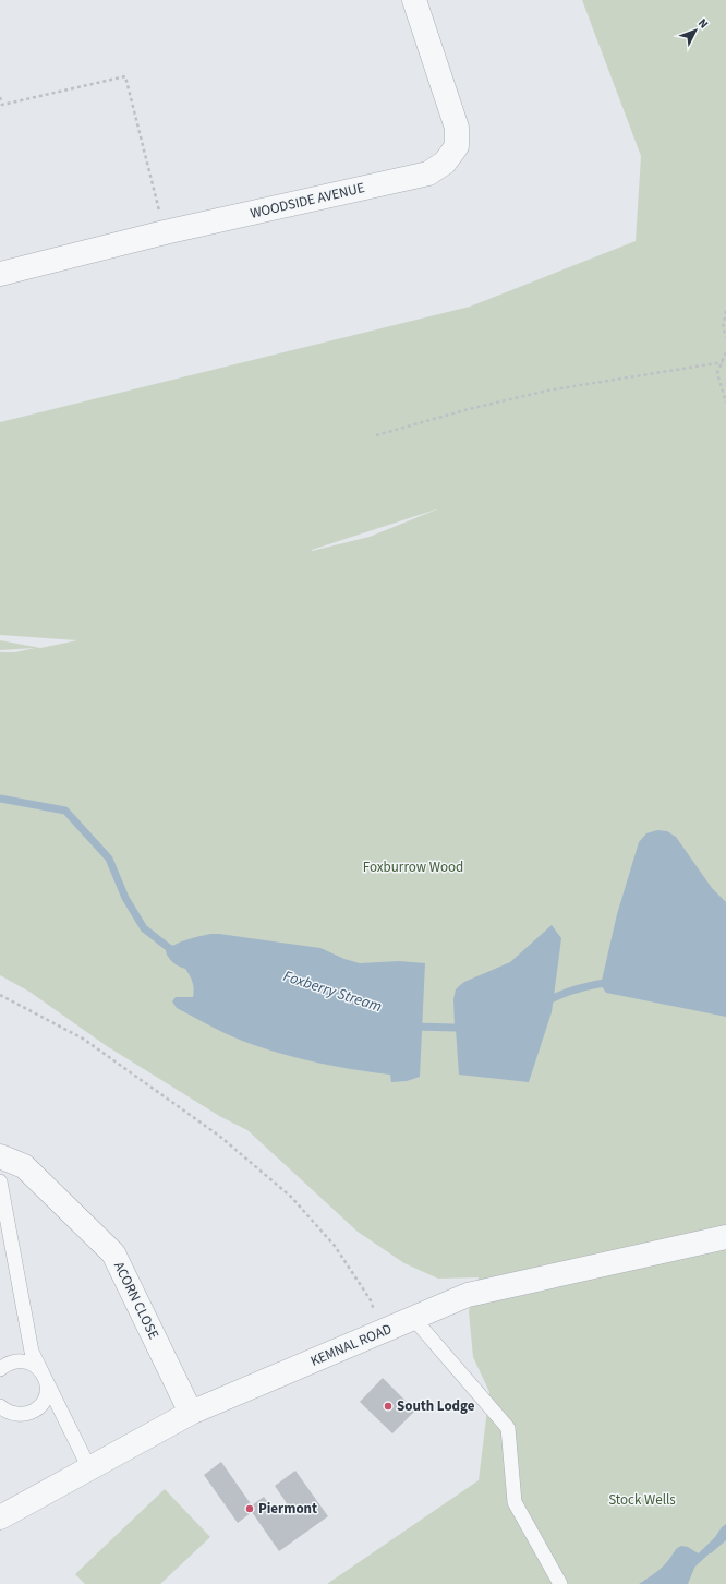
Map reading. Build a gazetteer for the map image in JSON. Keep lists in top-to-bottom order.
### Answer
{
  "streets": {
    "street": ["WOODSIDE AVENUE", "ACORN CLOSE", "KEMNAL ROAD"]
  },
  "crossings": [
    ["ACORN CLOSE", "KEMNAL ROAD"]
  ],
  "water": ["Foxberry Stream"],
  "parks": ["Foxburrow Wood", "Stock Wells"],
  "places": ["South Lodge", "Piermont"],
  "north": "top right"
}
